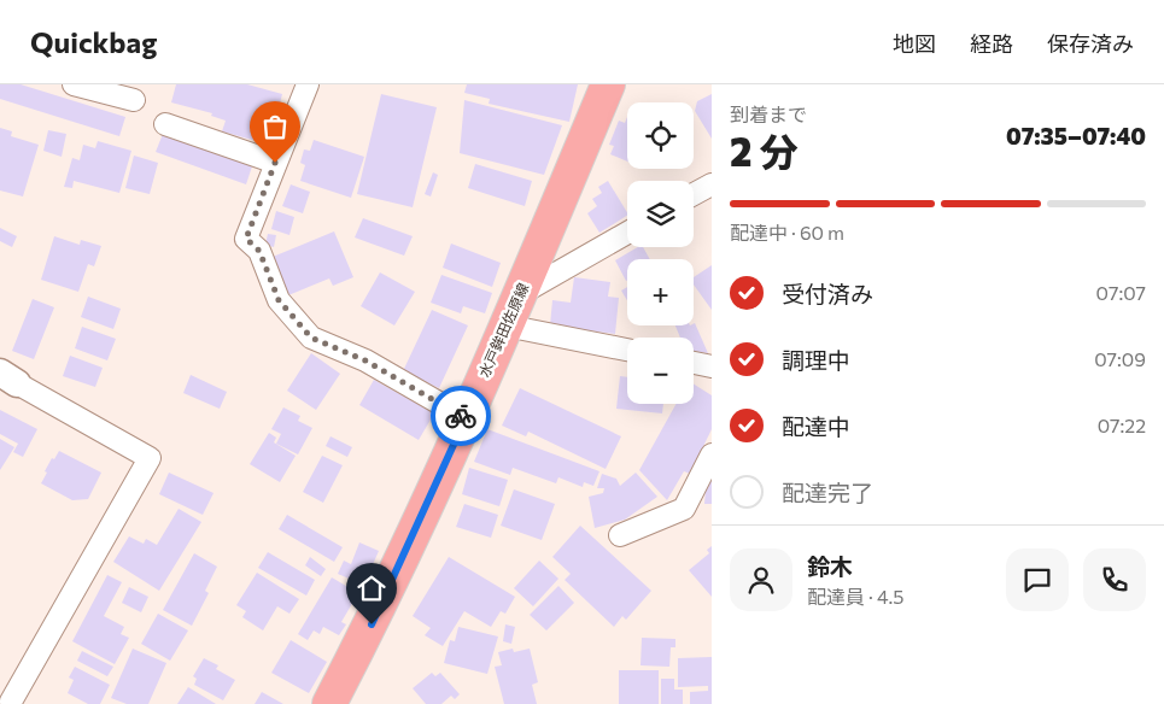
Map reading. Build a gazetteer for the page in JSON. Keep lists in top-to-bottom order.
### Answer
{
  "streets": {
    "main road": ["水戸鉾田佐原線"]
  },
  "page": {
    "header": "Quickbag",
    "nav": ["地図", "経路", "保存済み"],
    "heading": ["2 分", "到着まで", "07:35–07:40"],
    "panel": ["鈴木", "配達員 · 4.5"],
    "map_buttons": ["+", "−"],
    "bar": "配達中 · 60 m",
    "list": [
      ["受付済み", "07:07"],
      ["調理中", "07:09"],
      ["配達中", "07:22"],
      "配達完了"
    ]
  }
}
